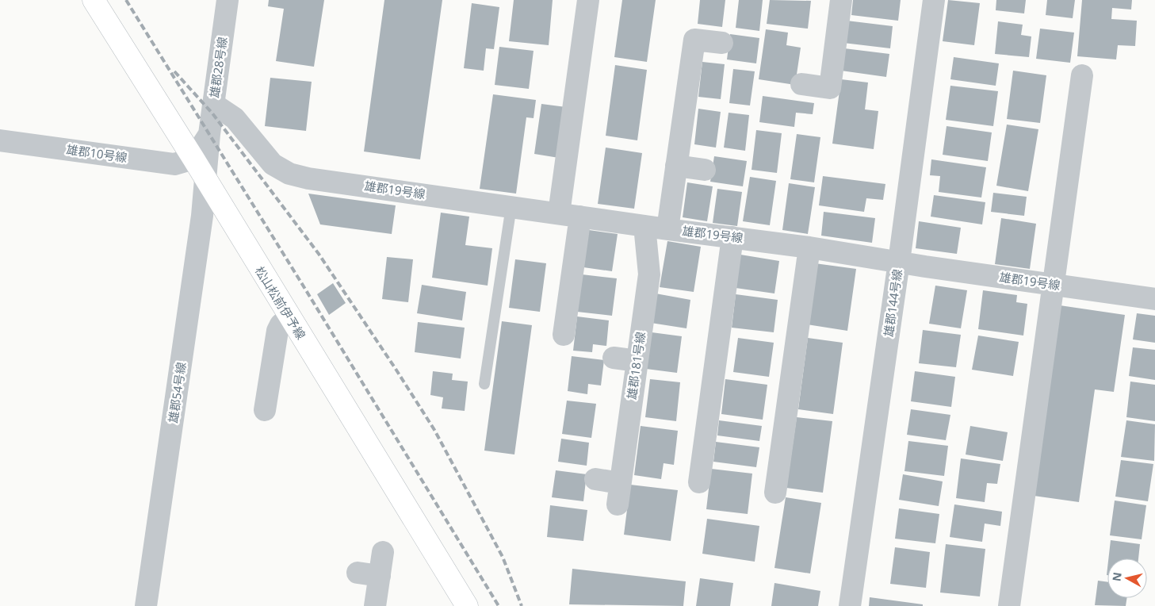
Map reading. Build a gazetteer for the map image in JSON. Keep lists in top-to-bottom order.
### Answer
{
  "streets": {
    "main road": ["松山松前伊予線"],
    "street": [
      "雄郡28号線",
      "雄郡10号線",
      "雄郡19号線",
      "雄郡144号線",
      "雄郡181号線",
      "雄郡54号線"
    ]
  },
  "crossings": [
    ["雄郡28号線", "雄郡10号線"],
    ["雄郡28号線", "雄郡19号線"],
    ["雄郡28号線", "松山松前伊予線"],
    ["雄郡28号線", "雄郡54号線"],
    ["雄郡10号線", "松山松前伊予線"],
    ["雄郡19号線", "雄郡144号線"],
    ["雄郡19号線", "雄郡181号線"],
    ["松山松前伊予線", "雄郡54号線"]
  ],
  "north": "left"
}
